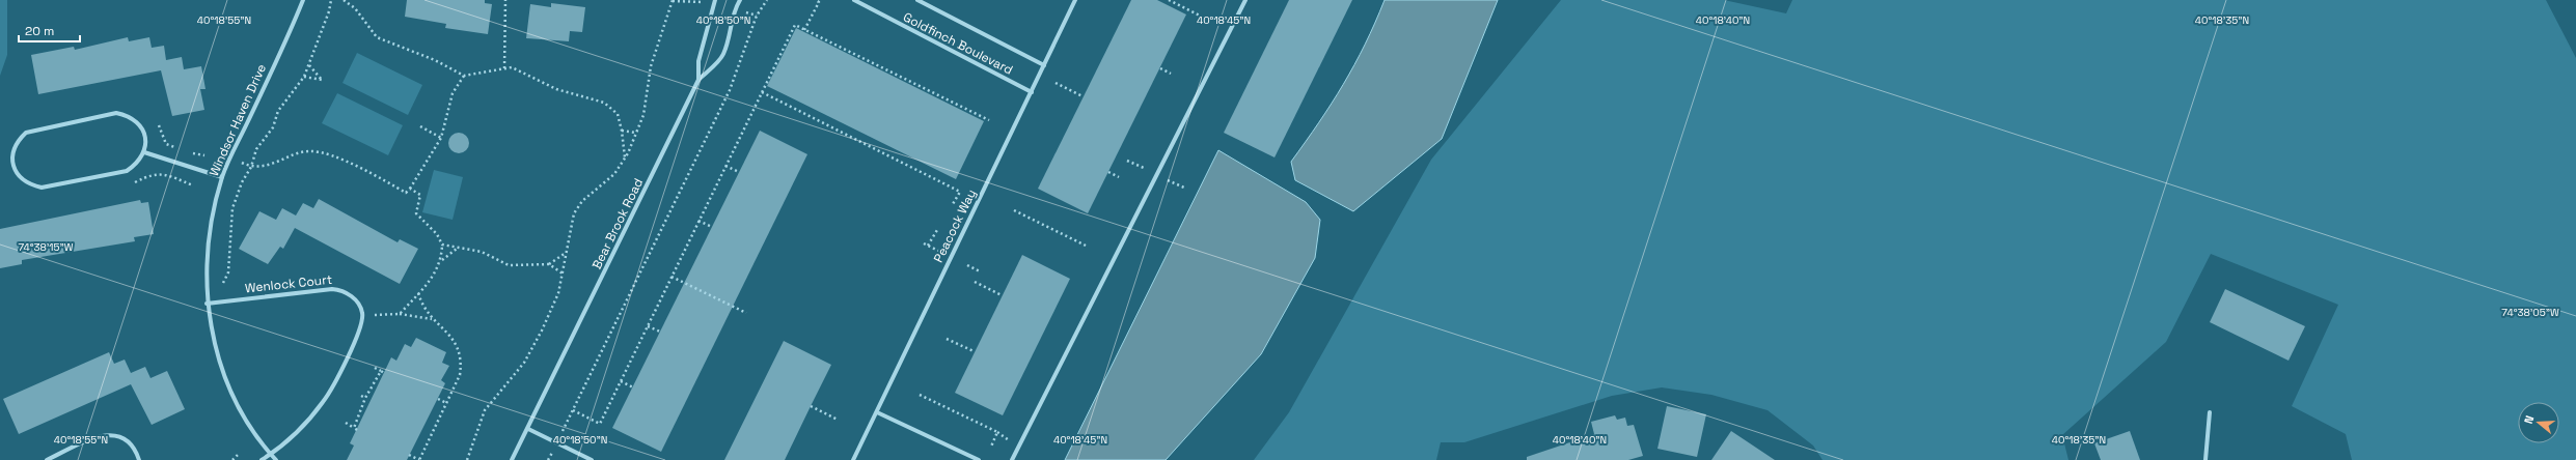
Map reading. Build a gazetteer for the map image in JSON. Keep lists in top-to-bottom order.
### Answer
{
  "streets": {
    "street": [
      "Goldfinch Boulevard",
      "Windsor Haven Drive",
      "Bear Brook Road",
      "Peacock Way",
      "Wenlock Court"
    ]
  },
  "crossings": [
    ["Goldfinch Boulevard", "Peacock Way"],
    ["Windsor Haven Drive", "Wenlock Court"]
  ],
  "scale_bar": "20 m",
  "north": "left",
  "coordinates": [
    "40°18'55\"N",
    "40°18'50\"N",
    "40°18'45\"N",
    "40°18'40\"N",
    "40°18'35\"N",
    "74°38'15\"W",
    "74°38'05\"W"
  ]
}
